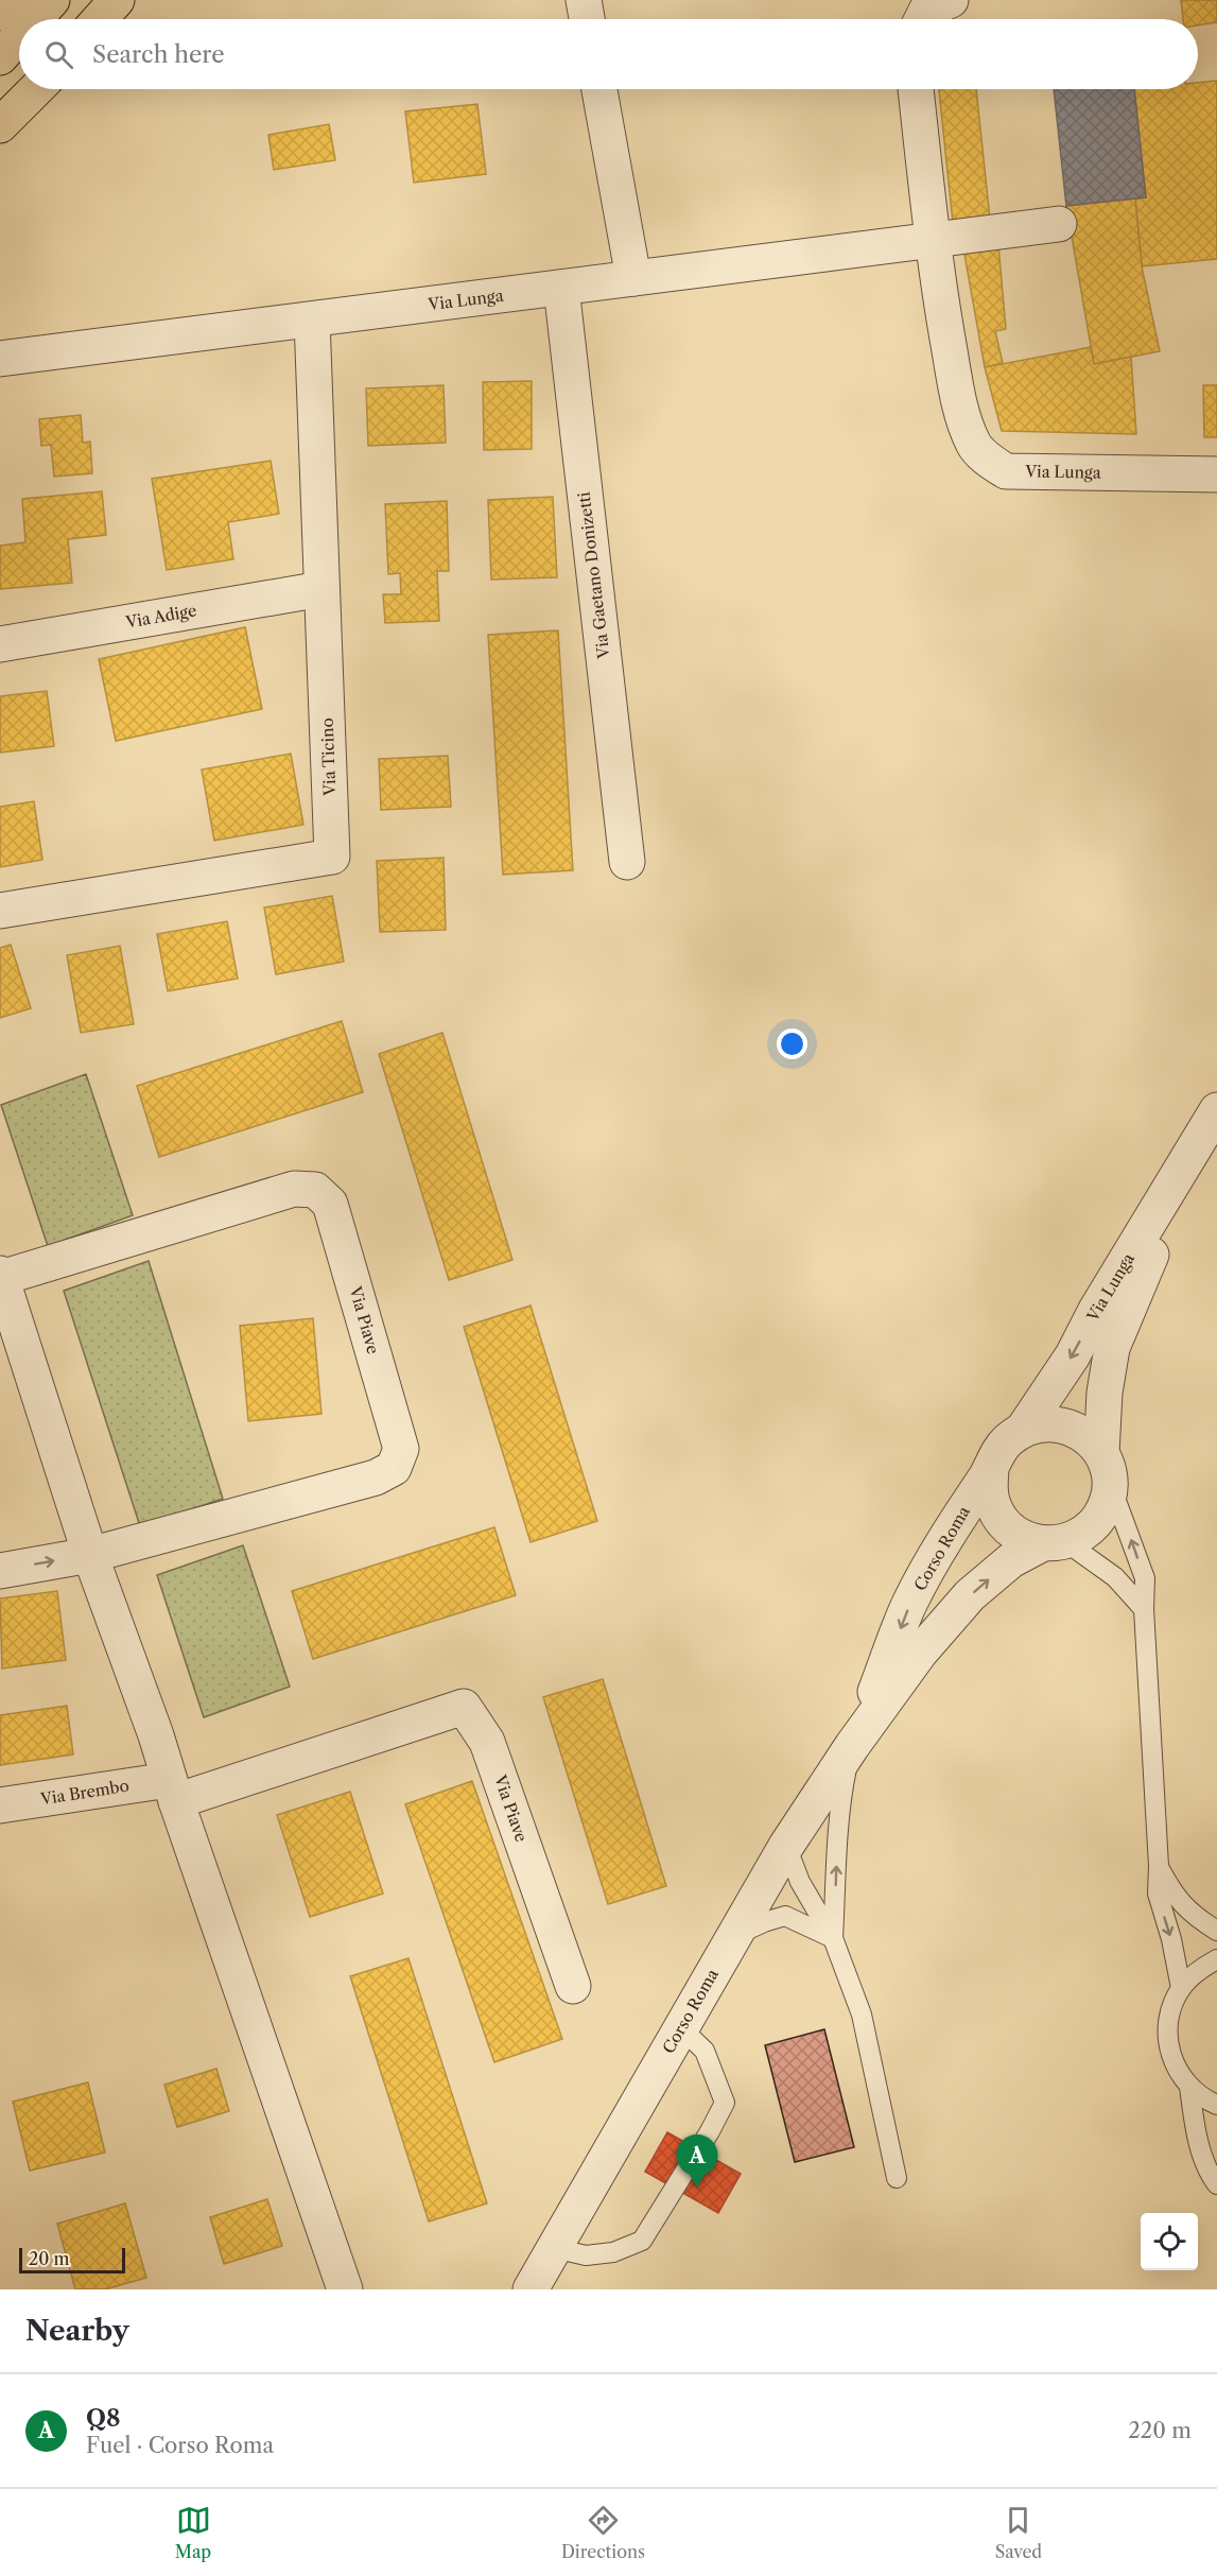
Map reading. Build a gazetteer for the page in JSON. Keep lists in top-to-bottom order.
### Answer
{
  "streets": {
    "street": [
      "Via Lunga",
      "Via Gaetano Donizetti",
      "Via Adige",
      "Via Ticino",
      "Via Piave",
      "Corso Roma",
      "Via Brembo"
    ]
  },
  "crossings": [
    ["Via Lunga", "Via Gaetano Donizetti"],
    ["Via Lunga", "Via Ticino"],
    ["Via Lunga", "Corso Roma"],
    ["Via Adige", "Via Ticino"],
    ["Via Piave", "Via Brembo"]
  ],
  "scale_bar": "20 m",
  "page": {
    "search": "Search here",
    "pins": "A",
    "scale": "20 m",
    "heading": "Nearby",
    "list": [
      {
        "mark": "A",
        "name": "Q8",
        "note": "Fuel · Corso Roma",
        "value": "220 m"
      }
    ],
    "nav": ["Map", "Directions", "Saved"]
  }
}
